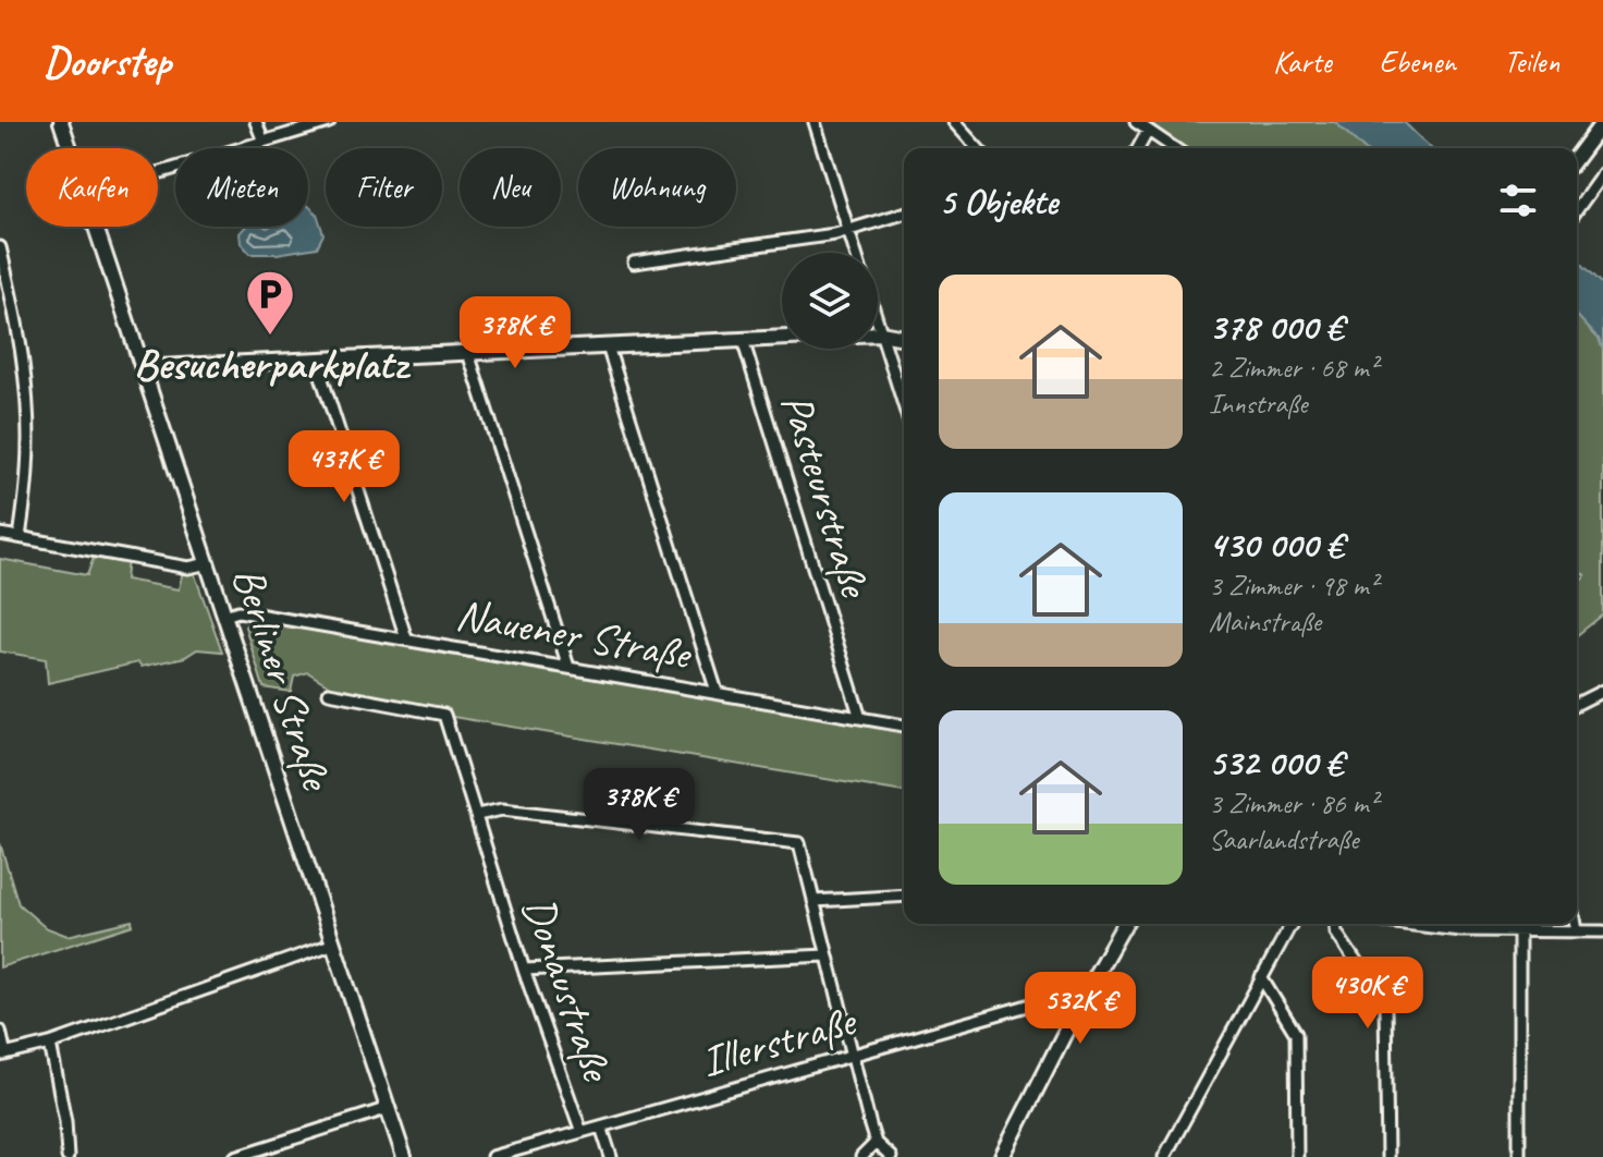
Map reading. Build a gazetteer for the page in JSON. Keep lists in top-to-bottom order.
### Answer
{
  "streets": {
    "street": [
      "Pasteurstraße",
      "Nauener Straße",
      "Berliner Straße",
      "Donaustraße",
      "Illerstraße"
    ]
  },
  "crossings": [
    ["Pasteurstraße", "Nauener Straße"],
    ["Nauener Straße", "Berliner Straße"],
    ["Donaustraße", "Illerstraße"]
  ],
  "places": {
    "parking": ["Besucherparkplatz"]
  },
  "page": {
    "header": "Doorstep",
    "nav": ["Karte", "Ebenen", "Teilen"],
    "chip": [
      "Kaufen",
      "Mieten",
      "Filter",
      "Neu",
      "Wohnung"
    ],
    "heading": "5 Objekte",
    "list": [
      {
        "name": "378 000 €",
        "note": "2 Zimmer · 68 m² · Innstraße"
      },
      {
        "name": "430 000 €",
        "note": "3 Zimmer · 98 m² · Mainstraße"
      },
      {
        "name": "532 000 €",
        "note": "3 Zimmer · 86 m² · Saarlandstraße"
      }
    ],
    "price": [
      "378K €",
      "437K €",
      "378K €",
      "430K €",
      "532K €"
    ]
  }
}
